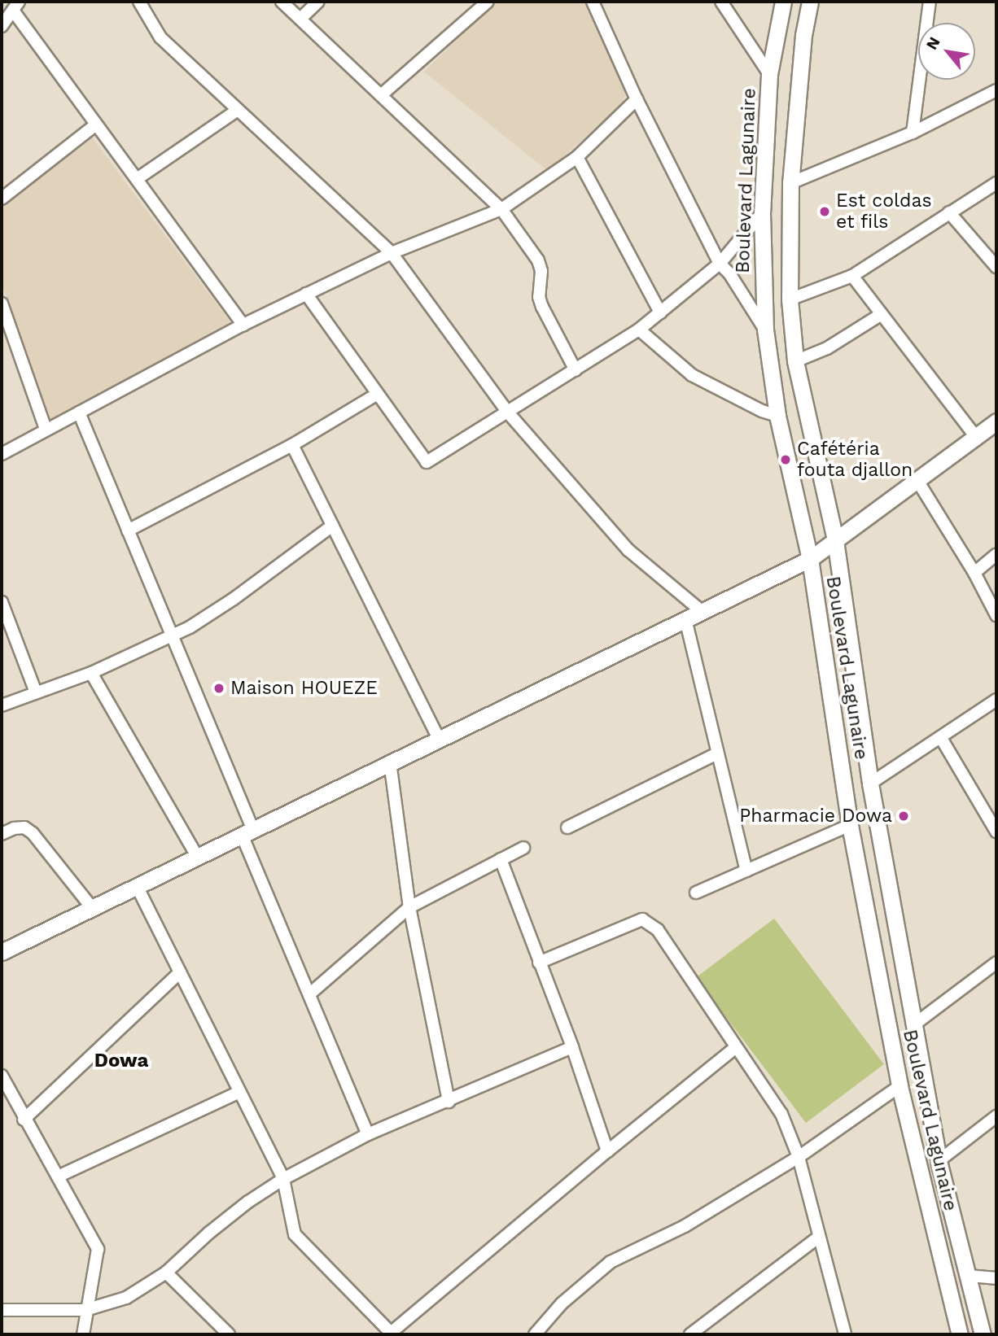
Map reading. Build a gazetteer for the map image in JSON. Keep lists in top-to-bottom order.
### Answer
{
  "streets": {
    "main road": ["Boulevard Lagunaire"]
  },
  "districts": ["Dowa"],
  "places": [
    "Est coldas et fils",
    "Cafétéria fouta djallon",
    "Maison HOUEZE",
    "Pharmacie Dowa"
  ],
  "north": "top left"
}
